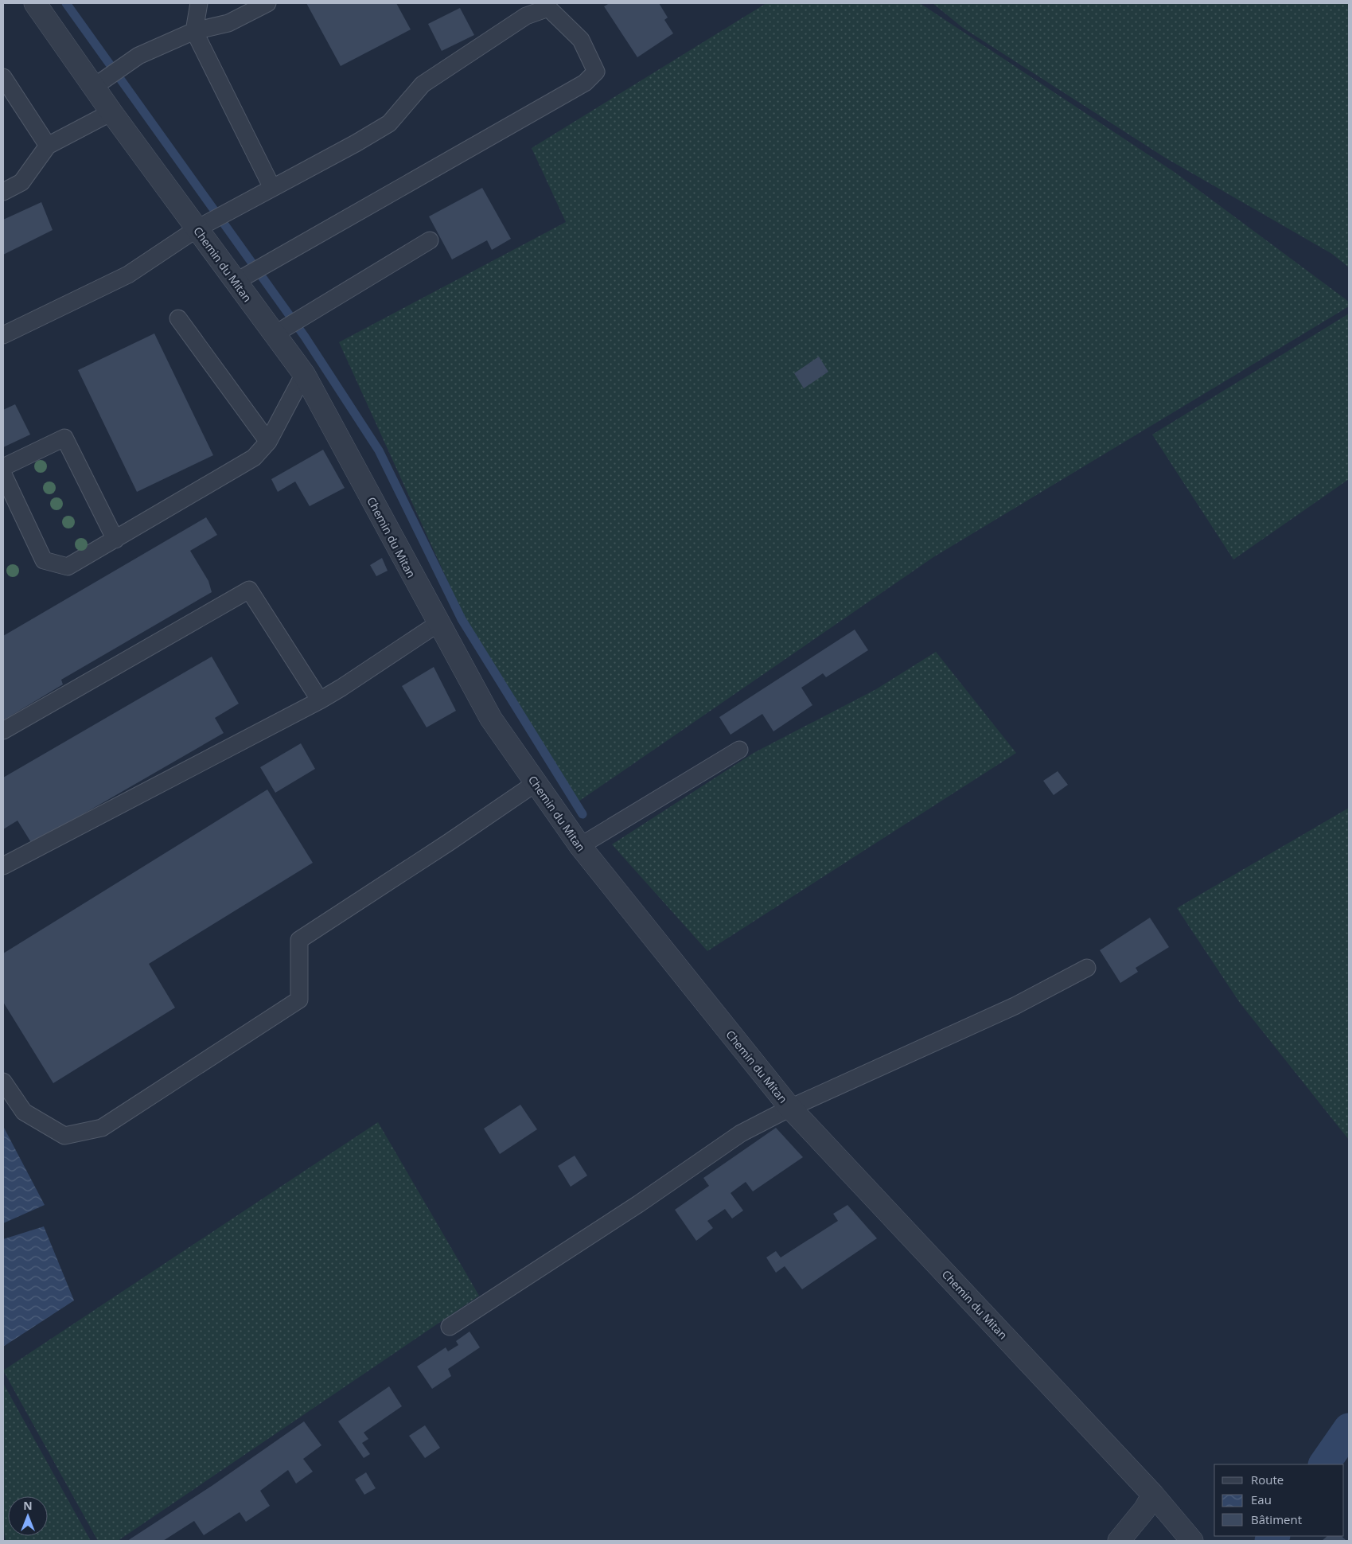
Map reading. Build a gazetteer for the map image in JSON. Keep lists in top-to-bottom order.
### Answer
{
  "streets": {
    "street": ["Chemin du Mitan"]
  },
  "legend": ["Route", "Eau", "Bâtiment"],
  "north": "top"
}
